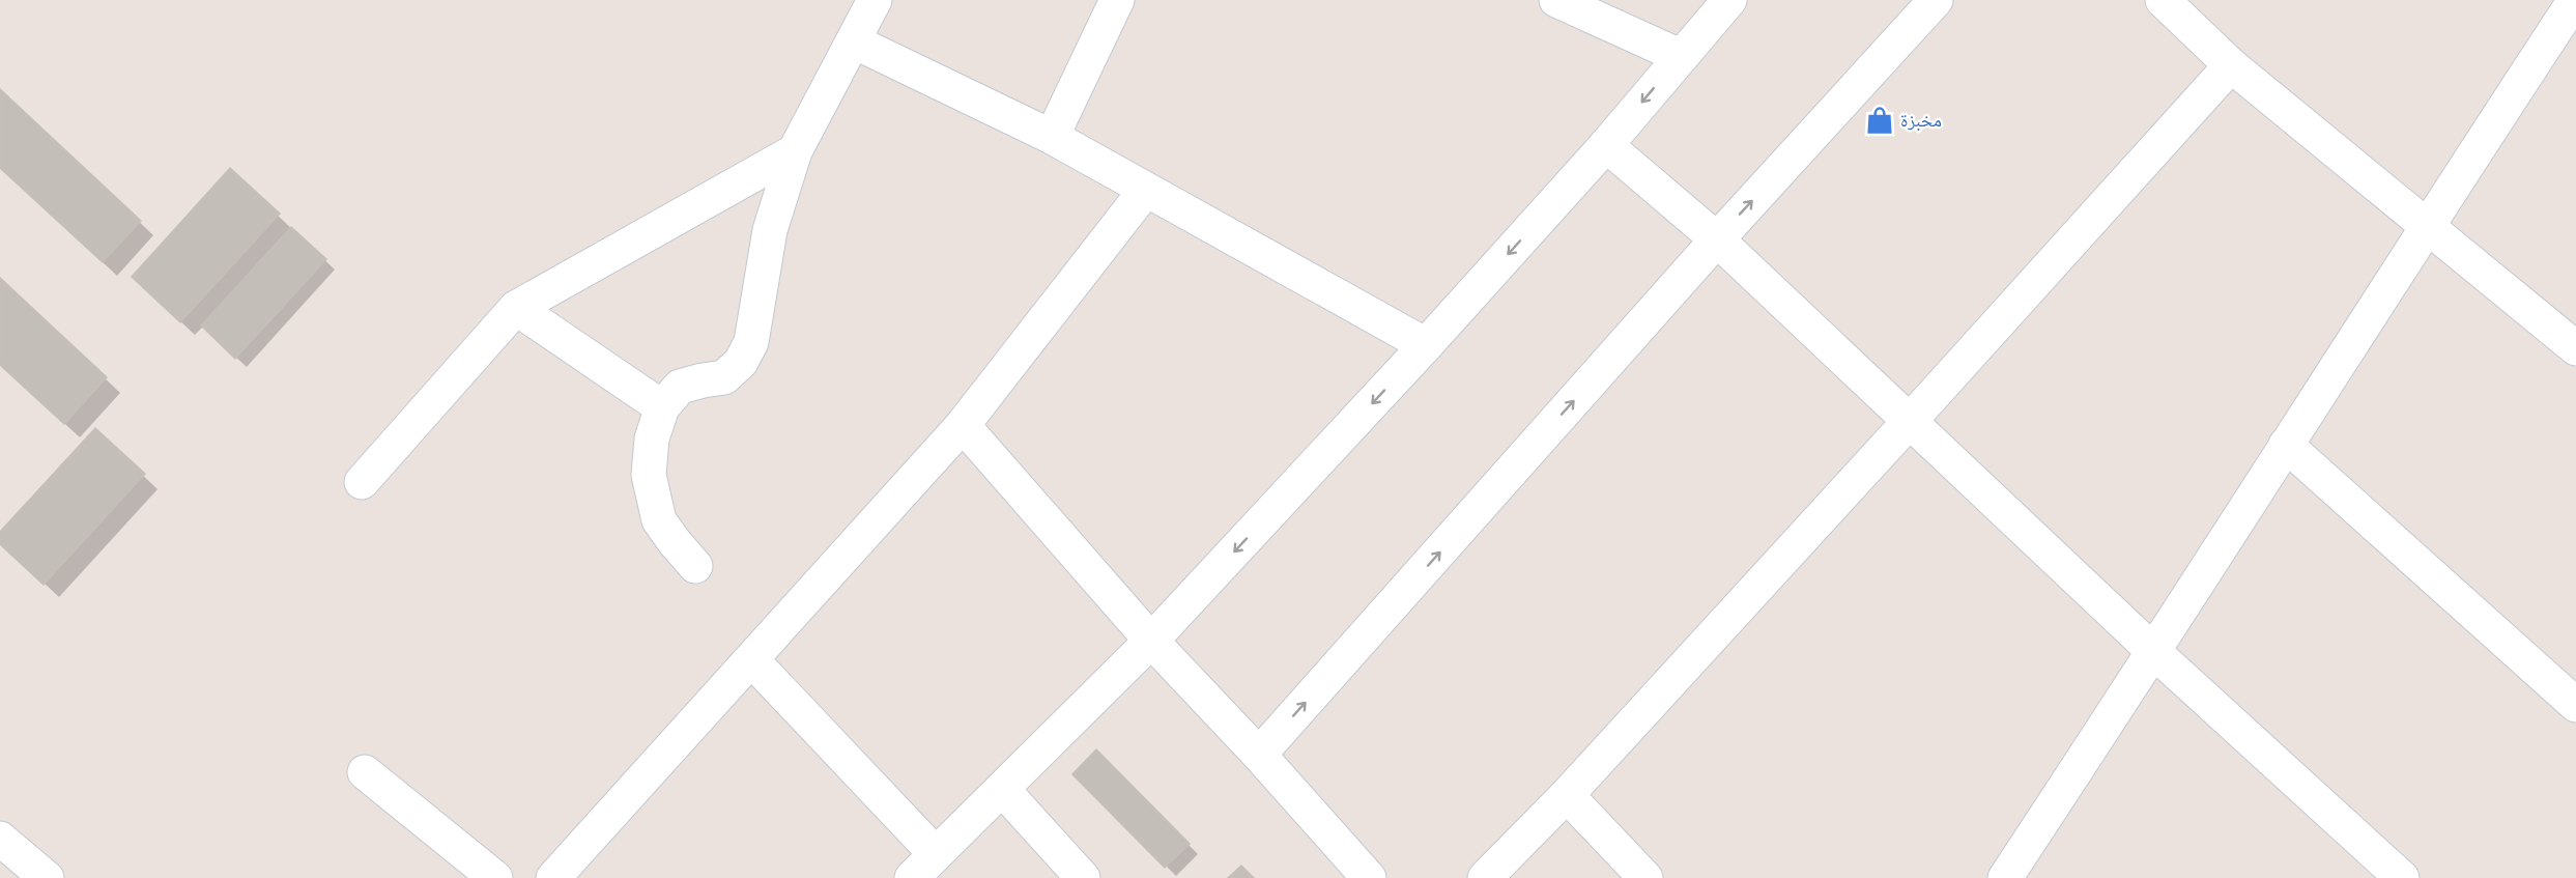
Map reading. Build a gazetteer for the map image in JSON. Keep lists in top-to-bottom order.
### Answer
{
  "places": {
    "shop": ["مخبزة"]
  }
}
